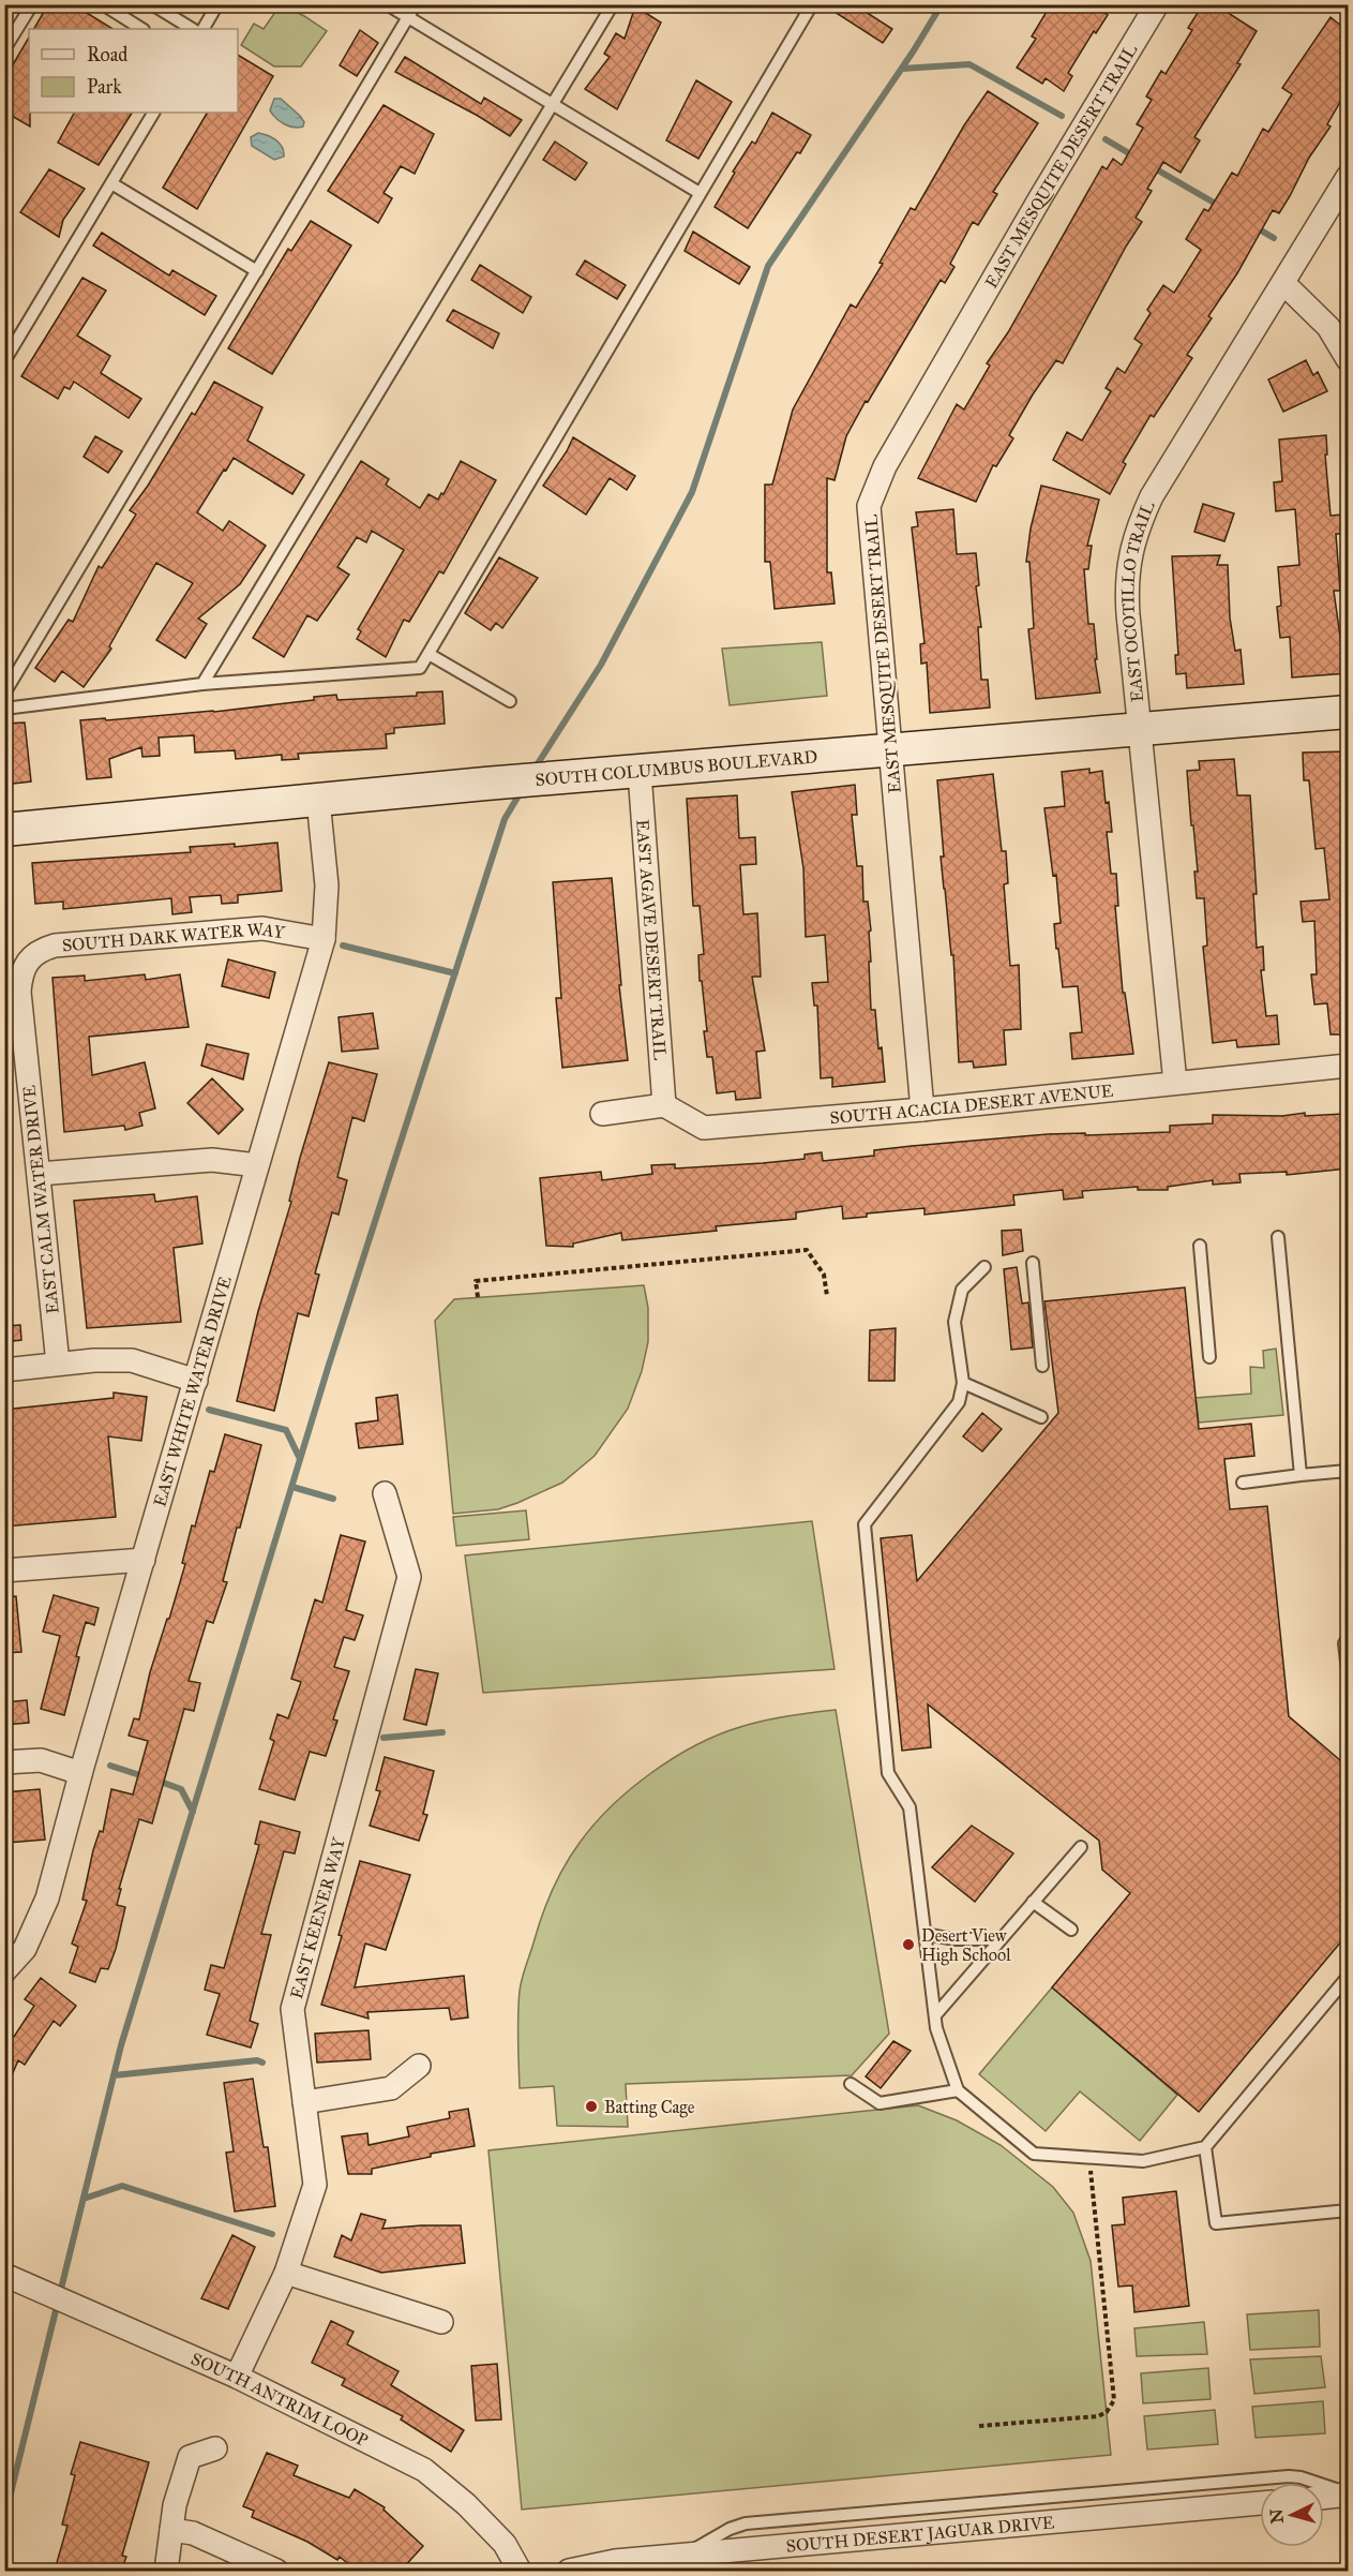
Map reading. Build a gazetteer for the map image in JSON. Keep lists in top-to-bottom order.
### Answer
{
  "streets": {
    "street": [
      "EAST MESQUITE DESERT TRAIL",
      "EAST OCOTILLO TRAIL",
      "SOUTH COLUMBUS BOULEVARD",
      "SOUTH DARK WATER WAY",
      "EAST AGAVE DESERT TRAIL",
      "SOUTH ACACIA DESERT AVENUE",
      "EAST CALM WATER DRIVE",
      "EAST WHITE WATER DRIVE",
      "EAST KEENER WAY",
      "SOUTH ANTRIM LOOP",
      "SOUTH DESERT JAGUAR DRIVE"
    ]
  },
  "crossings": [
    ["EAST MESQUITE DESERT TRAIL", "SOUTH COLUMBUS BOULEVARD"],
    ["EAST MESQUITE DESERT TRAIL", "SOUTH ACACIA DESERT AVENUE"],
    ["EAST OCOTILLO TRAIL", "SOUTH COLUMBUS BOULEVARD"],
    ["EAST OCOTILLO TRAIL", "SOUTH ACACIA DESERT AVENUE"],
    ["SOUTH COLUMBUS BOULEVARD", "EAST AGAVE DESERT TRAIL"],
    ["SOUTH COLUMBUS BOULEVARD", "EAST WHITE WATER DRIVE"],
    ["SOUTH DARK WATER WAY", "EAST CALM WATER DRIVE"],
    ["SOUTH DARK WATER WAY", "EAST WHITE WATER DRIVE"],
    ["EAST AGAVE DESERT TRAIL", "SOUTH ACACIA DESERT AVENUE"],
    ["EAST KEENER WAY", "SOUTH ANTRIM LOOP"]
  ],
  "places": ["Desert View High School", "Batting Cage"],
  "legend": ["Road", "Park"],
  "north": "left"
}
